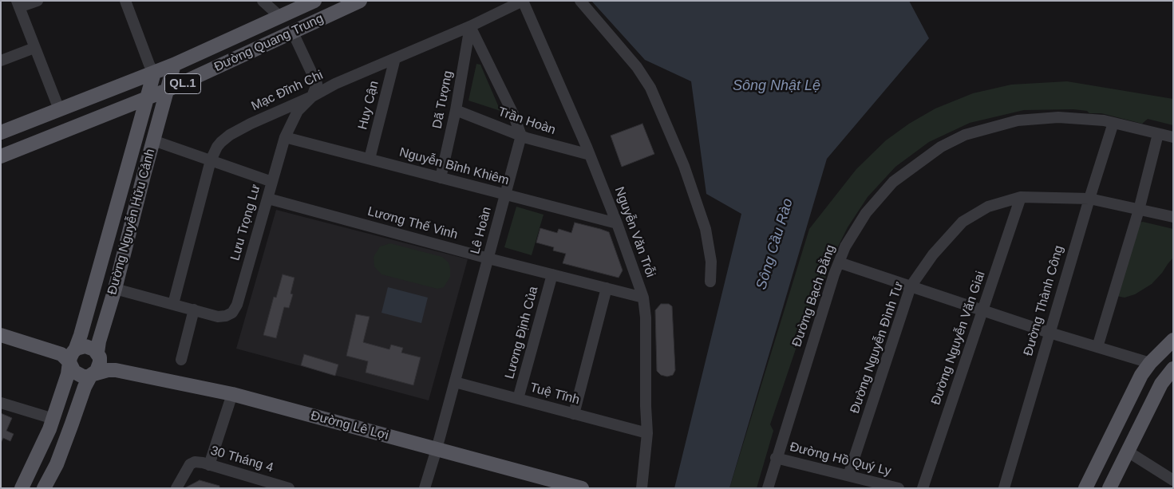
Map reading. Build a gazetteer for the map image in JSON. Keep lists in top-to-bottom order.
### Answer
{
  "streets": {
    "main road": [
      "Đường Quang Trung",
      "QL.1",
      "Đường Nguyễn Hữu Cảnh",
      "Đường Lê Lợi"
    ],
    "street": [
      "Mạc Đĩnh Chi",
      "Dã Tượng",
      "Huy Cận",
      "Trần Hoàn",
      "Nguyễn Bỉnh Khiêm",
      "Lưu Trọng Lư",
      "Lương Thế Vinh",
      "Lê Hoàn",
      "Nguyễn Văn Trỗi",
      "Đường Bạch Đằng",
      "Đường Thành Công",
      "Lương Định Của",
      "Đường Nguyễn Văn Giai",
      "Đường Nguyễn Đình Tư",
      "Tuệ Tĩnh",
      "30 Tháng 4",
      "Đường Hồ Quý Ly"
    ]
  },
  "crossings": [
    ["Đường Quang Trung", "Đường Nguyễn Hữu Cảnh"],
    ["Mạc Đĩnh Chi", "Dã Tượng"],
    ["Mạc Đĩnh Chi", "Huy Cận"],
    ["Mạc Đĩnh Chi", "Lưu Trọng Lư"],
    ["Mạc Đĩnh Chi", "Nguyễn Văn Trỗi"],
    ["Dã Tượng", "Trần Hoàn"],
    ["Dã Tượng", "Nguyễn Bỉnh Khiêm"],
    ["Huy Cận", "Nguyễn Bỉnh Khiêm"],
    ["Trần Hoàn", "Lê Hoàn"],
    ["Trần Hoàn", "Nguyễn Văn Trỗi"],
    ["Nguyễn Bỉnh Khiêm", "Lưu Trọng Lư"],
    ["Nguyễn Bỉnh Khiêm", "Lê Hoàn"],
    ["Nguyễn Bỉnh Khiêm", "Nguyễn Văn Trỗi"],
    ["Đường Nguyễn Hữu Cảnh", "Lưu Trọng Lư"],
    ["Đường Nguyễn Hữu Cảnh", "Đường Lê Lợi"],
    ["Lưu Trọng Lư", "Lương Thế Vinh"],
    ["Lương Thế Vinh", "Lê Hoàn"],
    ["Lương Thế Vinh", "Nguyễn Văn Trỗi"],
    ["Lương Thế Vinh", "Lương Định Của"],
    ["Lê Hoàn", "Tuệ Tĩnh"],
    ["Lê Hoàn", "Đường Lê Lợi"],
    ["Nguyễn Văn Trỗi", "Tuệ Tĩnh"],
    ["Đường Bạch Đằng", "Đường Thành Công"],
    ["Đường Bạch Đằng", "Đường Hồ Quý Ly"],
    ["Đường Thành Công", "Đường Nguyễn Đình Tư"],
    ["Lương Định Của", "Tuệ Tĩnh"],
    ["Đường Nguyễn Văn Giai", "Đường Nguyễn Đình Tư"],
    ["Đường Nguyễn Đình Tư", "Đường Hồ Quý Ly"]
  ],
  "water": ["Sông Nhật Lệ", "Sông Cầu Rào"]
}
